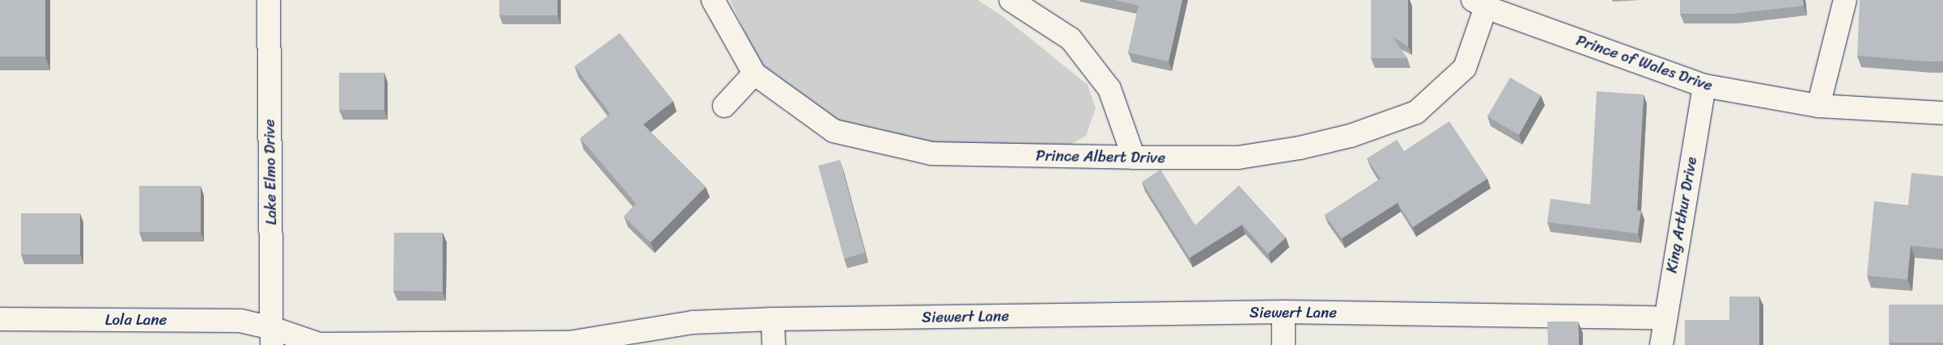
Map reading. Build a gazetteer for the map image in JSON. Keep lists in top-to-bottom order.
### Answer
{
  "streets": {
    "street": [
      "Prince of Wales Drive",
      "Prince Albert Drive",
      "Lake Elmo Drive",
      "King Arthur Drive",
      "Siewert Lane",
      "Lola Lane"
    ]
  },
  "crossings": [
    ["Prince of Wales Drive", "Prince Albert Drive"],
    ["Prince of Wales Drive", "King Arthur Drive"],
    ["Lake Elmo Drive", "Siewert Lane"],
    ["Lake Elmo Drive", "Lola Lane"],
    ["King Arthur Drive", "Siewert Lane"],
    ["Siewert Lane", "Lola Lane"]
  ]
}
